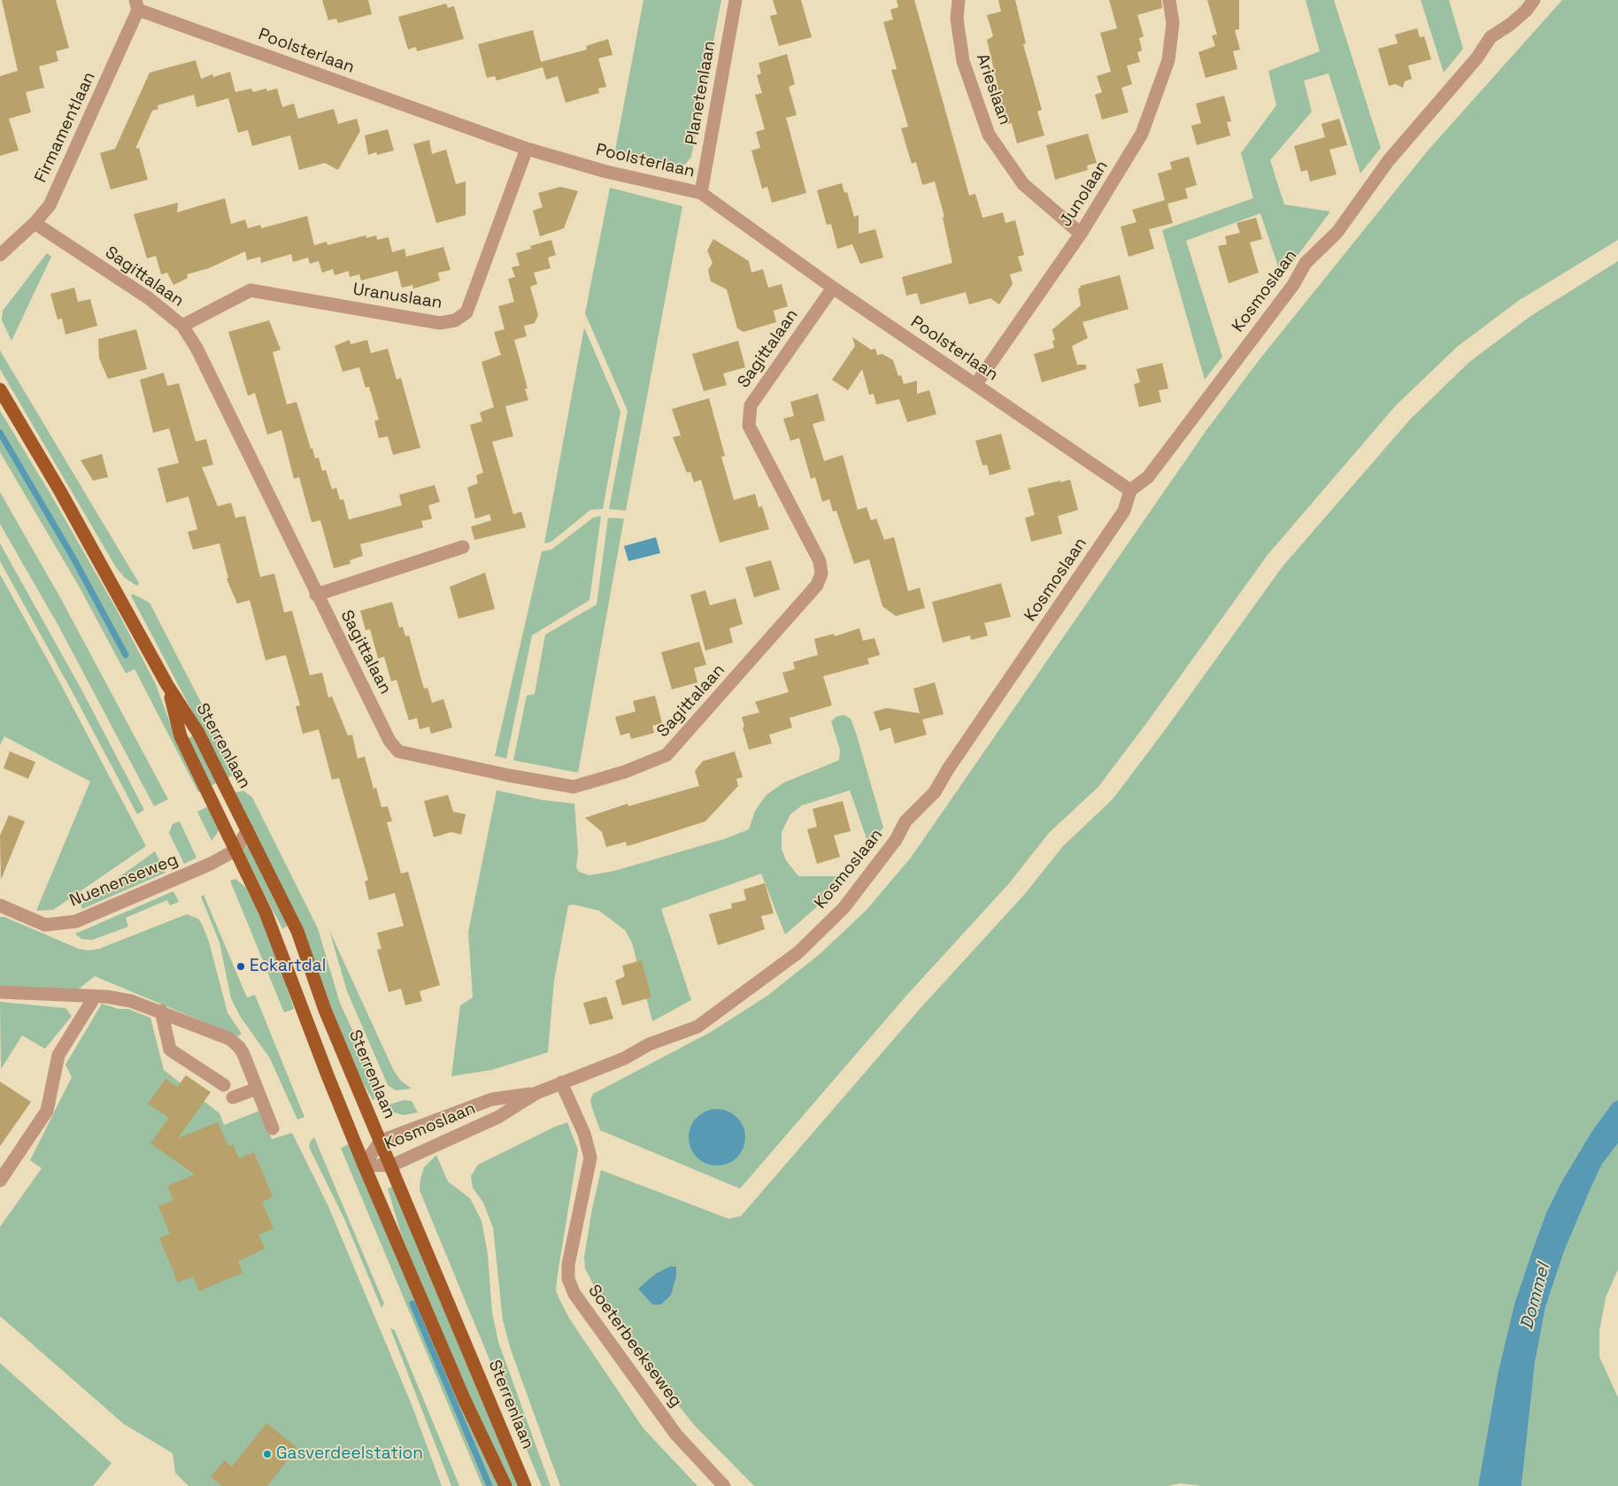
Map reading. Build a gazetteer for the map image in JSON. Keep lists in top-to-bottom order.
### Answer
{
  "streets": {
    "main road": ["Sterrenlaan"],
    "street": [
      "Poolsterlaan",
      "Arieslaan",
      "Planetenlaan",
      "Firmamentlaan",
      "Junolaan",
      "Sagittalaan",
      "Kosmoslaan",
      "Uranuslaan",
      "Nuenenseweg",
      "Soeterbeekseweg"
    ]
  },
  "crossings": [
    ["Poolsterlaan", "Planetenlaan"],
    ["Poolsterlaan", "Firmamentlaan"],
    ["Poolsterlaan", "Junolaan"],
    ["Poolsterlaan", "Sagittalaan"],
    ["Poolsterlaan", "Kosmoslaan"],
    ["Poolsterlaan", "Uranuslaan"],
    ["Arieslaan", "Junolaan"],
    ["Firmamentlaan", "Sagittalaan"],
    ["Sagittalaan", "Uranuslaan"],
    ["Kosmoslaan", "Sterrenlaan"],
    ["Kosmoslaan", "Soeterbeekseweg"],
    ["Sterrenlaan", "Nuenenseweg"]
  ],
  "water": ["Dommel"],
  "places": ["Eckartdal", "Gasverdeelstation"]
}
